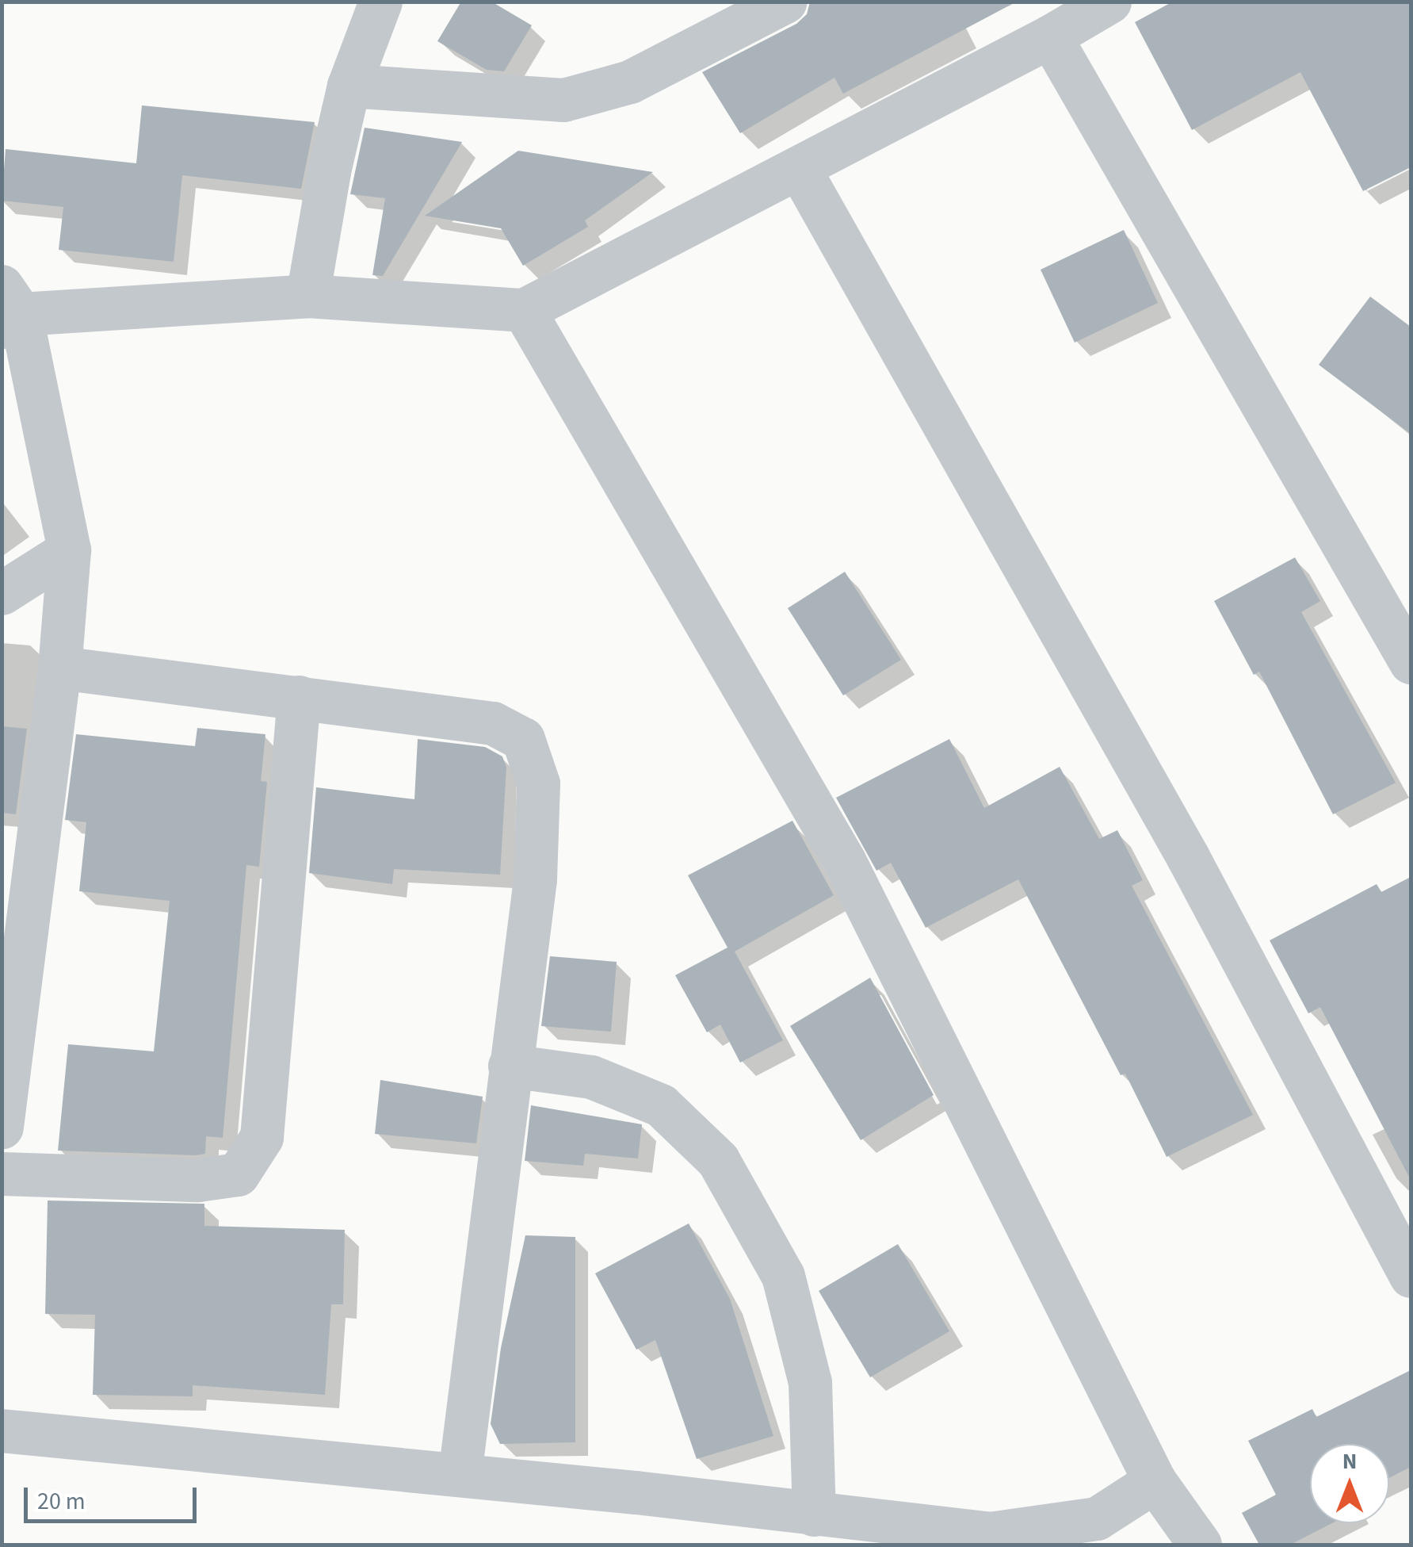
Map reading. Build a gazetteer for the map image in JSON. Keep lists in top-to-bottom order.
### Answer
{
  "scale_bar": "20 m",
  "north": "top"
}
